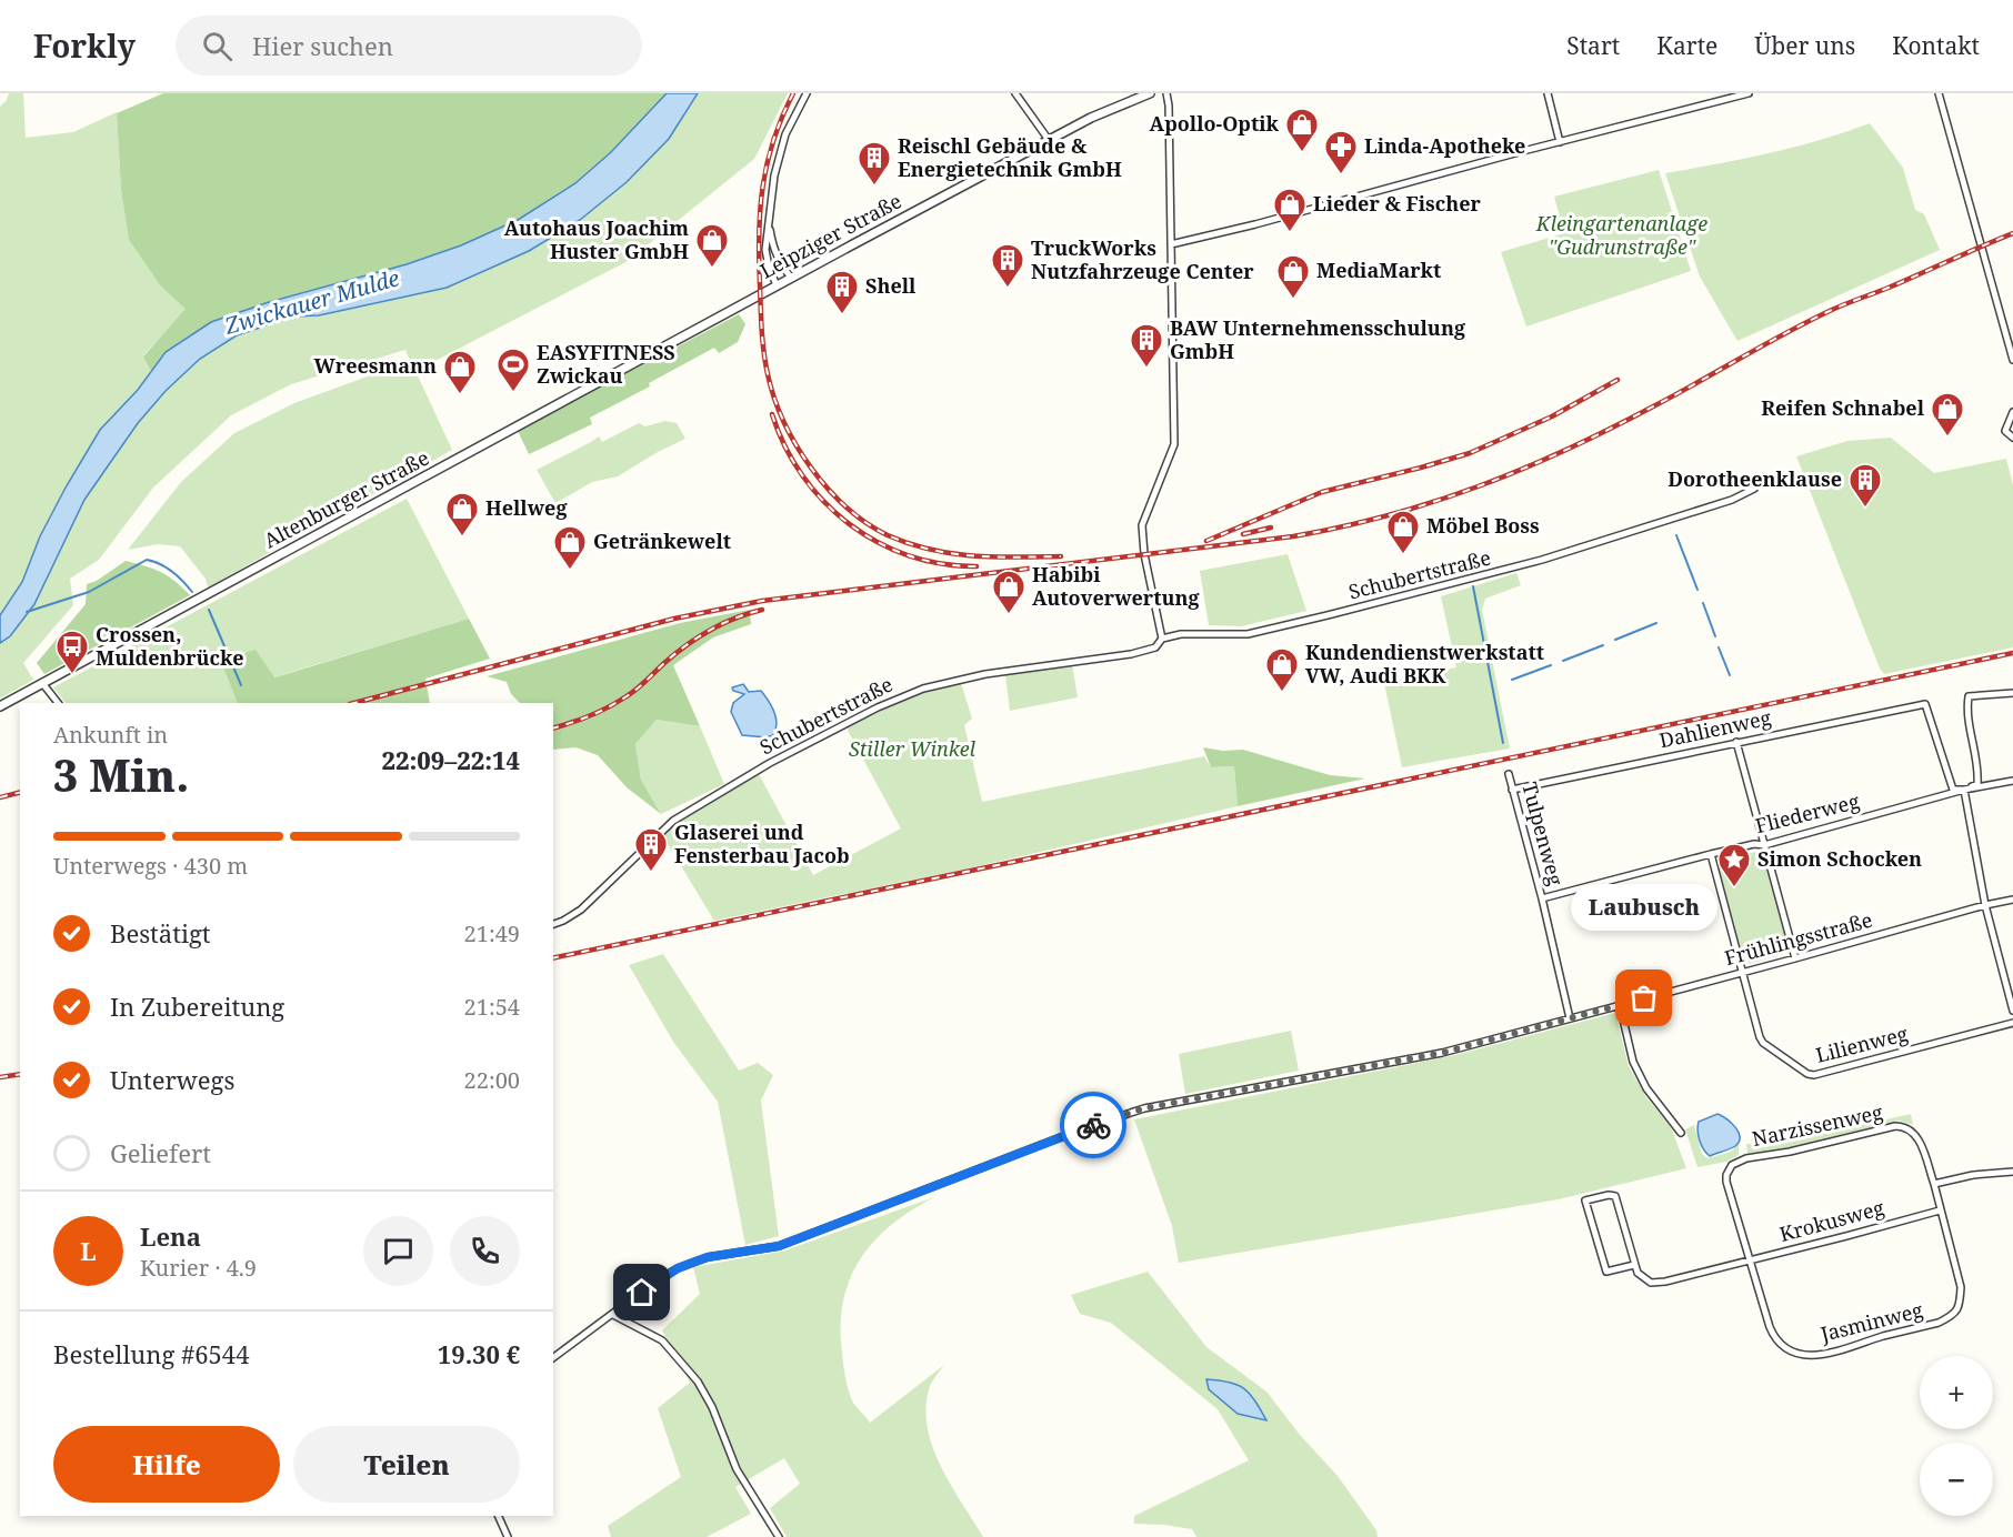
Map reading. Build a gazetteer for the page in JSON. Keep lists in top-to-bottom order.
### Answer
{
  "streets": {
    "street": [
      "Leipziger Straße",
      "Altenburger Straße",
      "Schubertstraße",
      "Dahlienweg",
      "Fliederweg",
      "Tulpenweg",
      "Frühlingsstraße",
      "Lilienweg",
      "Narzissenweg",
      "Krokusweg",
      "Jasminweg"
    ]
  },
  "crossings": [
    ["Leipziger Straße", "Altenburger Straße"],
    ["Dahlienweg", "Fliederweg"],
    ["Dahlienweg", "Tulpenweg"],
    ["Fliederweg", "Tulpenweg"],
    ["Fliederweg", "Lilienweg"],
    ["Tulpenweg", "Frühlingsstraße"],
    ["Frühlingsstraße", "Lilienweg"],
    ["Narzissenweg", "Krokusweg"],
    ["Narzissenweg", "Jasminweg"],
    ["Krokusweg", "Jasminweg"]
  ],
  "water": ["Zwickauer Mulde"],
  "parks": ["Kleingartenanlage \"Gudrunstraße\"", "Stiller Winkel"],
  "places": {
    "shop": [
      "Apollo-Optik",
      "Lieder & Fischer",
      "Autohaus Joachim Huster GmbH",
      "MediaMarkt",
      "Wreesmann",
      "Reifen Schnabel",
      "Hellweg",
      "Möbel Boss",
      "Getränkewelt",
      "Habibi Autoverwertung",
      "Kundendienstwerkstatt VW, Audi BKK"
    ],
    "pharmacy": ["Linda-Apotheke"],
    "building": [
      "Reischl Gebäude & Energietechnik GmbH",
      "TruckWorks Nutzfahrzeuge Center",
      "Shell",
      "BAW Unternehmensschulung GmbH",
      "Dorotheenklause",
      "Glaserei und Fensterbau Jacob"
    ],
    "sports": ["EASYFITNESS Zwickau"],
    "bus stop": ["Crossen, Muldenbrücke"],
    "place": ["Simon Schocken"],
    "other": ["Laubusch"]
  },
  "page": {
    "header": "Forkly",
    "search": "Hier suchen",
    "nav": [
      "Start",
      "Karte",
      "Über uns",
      "Kontakt"
    ],
    "heading": ["3 Min.", "Ankunft in", "22:09–22:14"],
    "panel": [
      "Lena",
      "Kurier · 4.9",
      "Bestellung #6544",
      "19.30 €"
    ],
    "bar": "Unterwegs · 430 m",
    "bubble": "Laubusch",
    "list": [
      ["Bestätigt", "21:49"],
      ["In Zubereitung", "21:54"],
      ["Unterwegs", "22:00"],
      "Geliefert"
    ],
    "round": "L",
    "map_buttons": ["+", "−"],
    "buttons": ["Hilfe", "Teilen"]
  }
}
